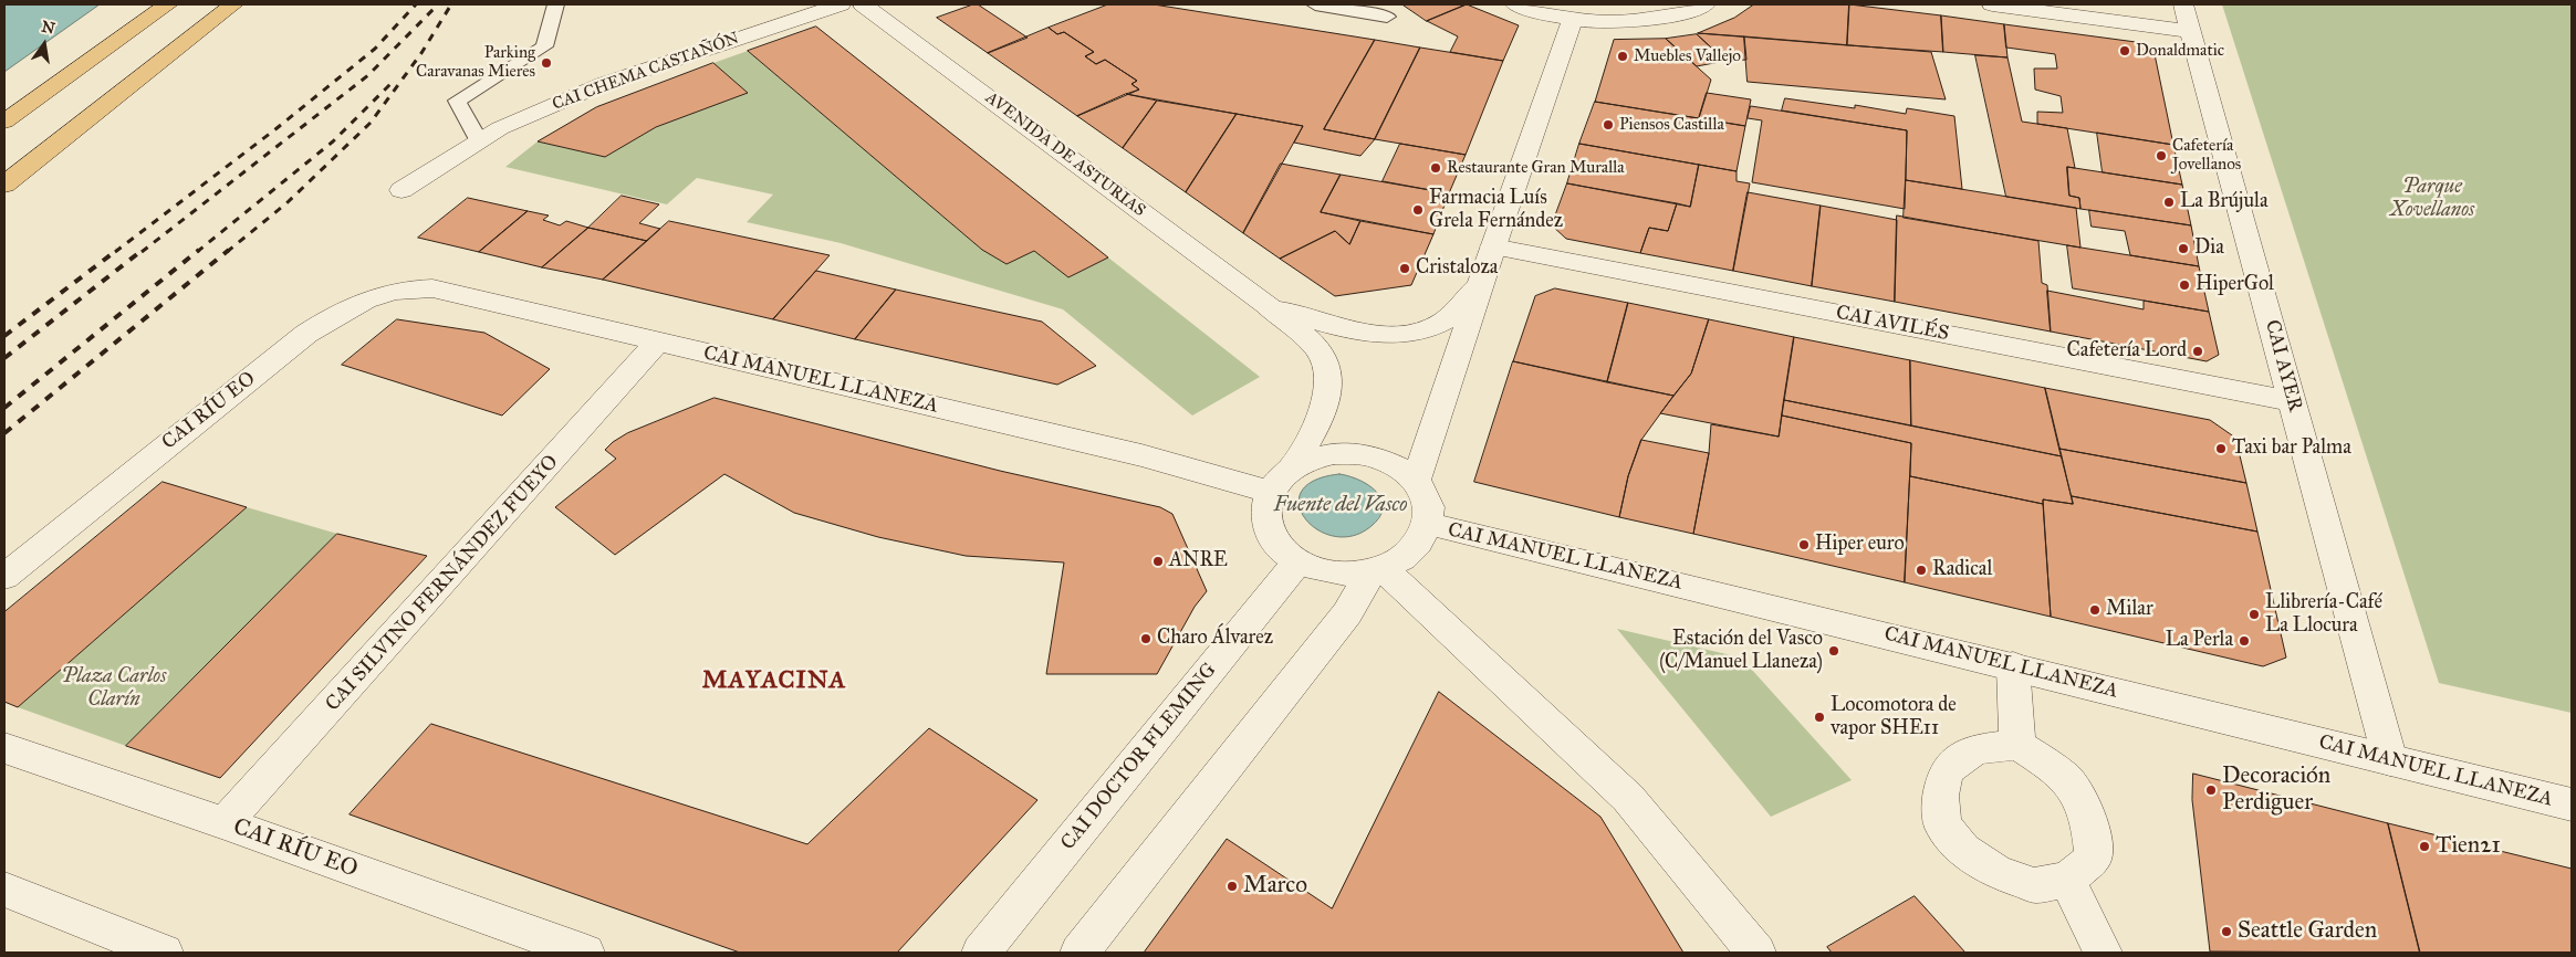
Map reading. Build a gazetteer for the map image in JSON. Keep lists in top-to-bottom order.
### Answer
{
  "streets": {
    "street": [
      "CAI CHEMA CASTAÑÓN",
      "AVENIDA DE ASTURIAS",
      "CAI AVILÉS",
      "CAI AYER",
      "CAI MANUEL LLANEZA",
      "CAI RÍU EO",
      "CAI SILVINO FERNÁNDEZ FUEYO",
      "CAI DOCTOR FLEMING"
    ]
  },
  "crossings": [
    ["AVENIDA DE ASTURIAS", "CAI MANUEL LLANEZA"],
    ["AVENIDA DE ASTURIAS", "CAI DOCTOR FLEMING"],
    ["CAI AVILÉS", "CAI AYER"],
    ["CAI AYER", "CAI MANUEL LLANEZA"],
    ["CAI MANUEL LLANEZA", "CAI RÍU EO"],
    ["CAI MANUEL LLANEZA", "CAI SILVINO FERNÁNDEZ FUEYO"],
    ["CAI MANUEL LLANEZA", "CAI DOCTOR FLEMING"],
    ["CAI RÍU EO", "CAI SILVINO FERNÁNDEZ FUEYO"]
  ],
  "districts": ["MAYACINA"],
  "water": ["Fuente del Vasco"],
  "parks": ["Parque Xovellanos", "Plaza Carlos Clarín"],
  "places": [
    "Donaldmatic",
    "Muebles Vallejo",
    "Parking Caravanas Mieres",
    "Piensos Castilla",
    "Cafetería Jovellanos",
    "Restaurante Gran Muralla",
    "La Brújula",
    "Farmacia Luís Grela Fernández",
    "Dia",
    "Cristaloza",
    "HiperGol",
    "Cafetería Lord",
    "Taxi bar Palma",
    "Hiper euro",
    "ANRE",
    "Radical",
    "Milar",
    "Llibrería-Café La Llocura",
    "Charo Álvarez",
    "La Perla",
    "Estación del Vasco (C/Manuel Llaneza)",
    "Locomotora de vapor SHE11",
    "Decoración Perdiguer",
    "Tien21",
    "Marco",
    "Seattle Garden"
  ],
  "north": "top"
}
